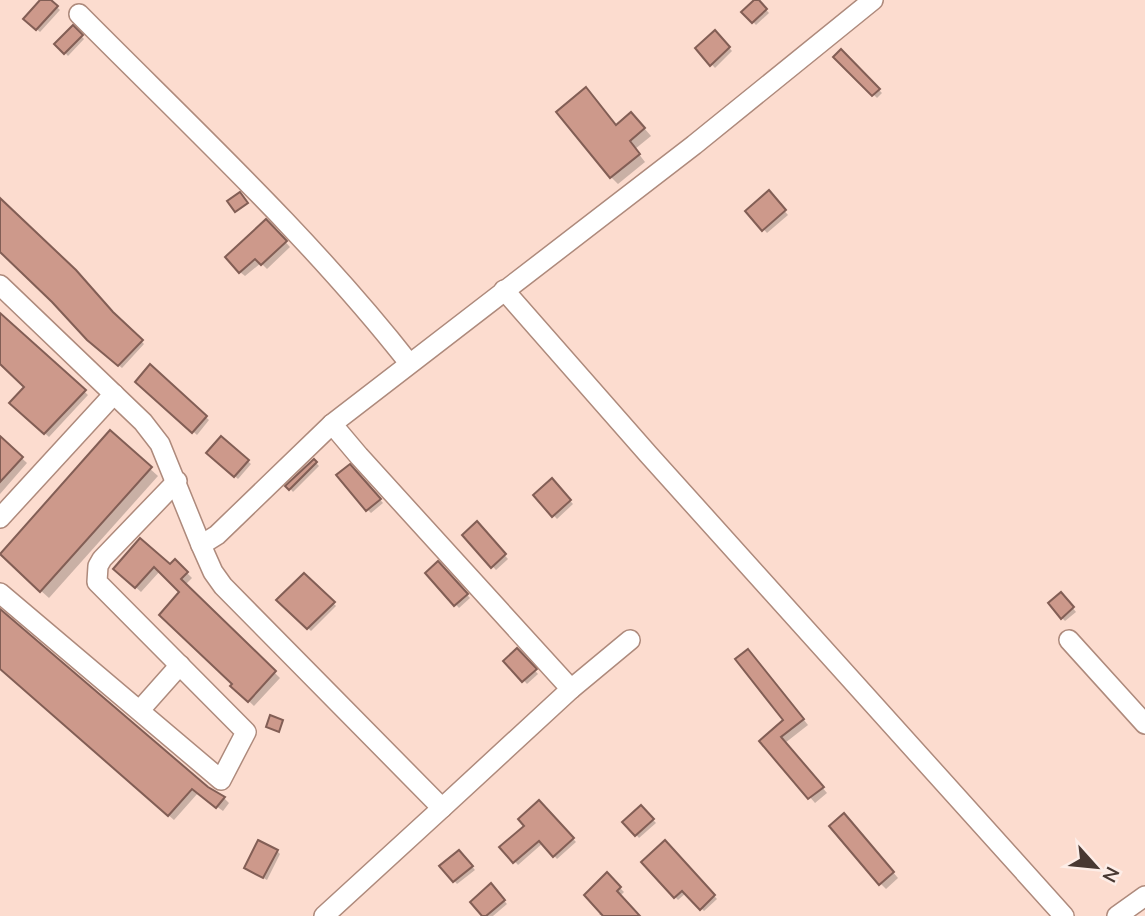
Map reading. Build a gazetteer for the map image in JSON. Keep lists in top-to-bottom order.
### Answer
{
  "north": "bottom right"
}
